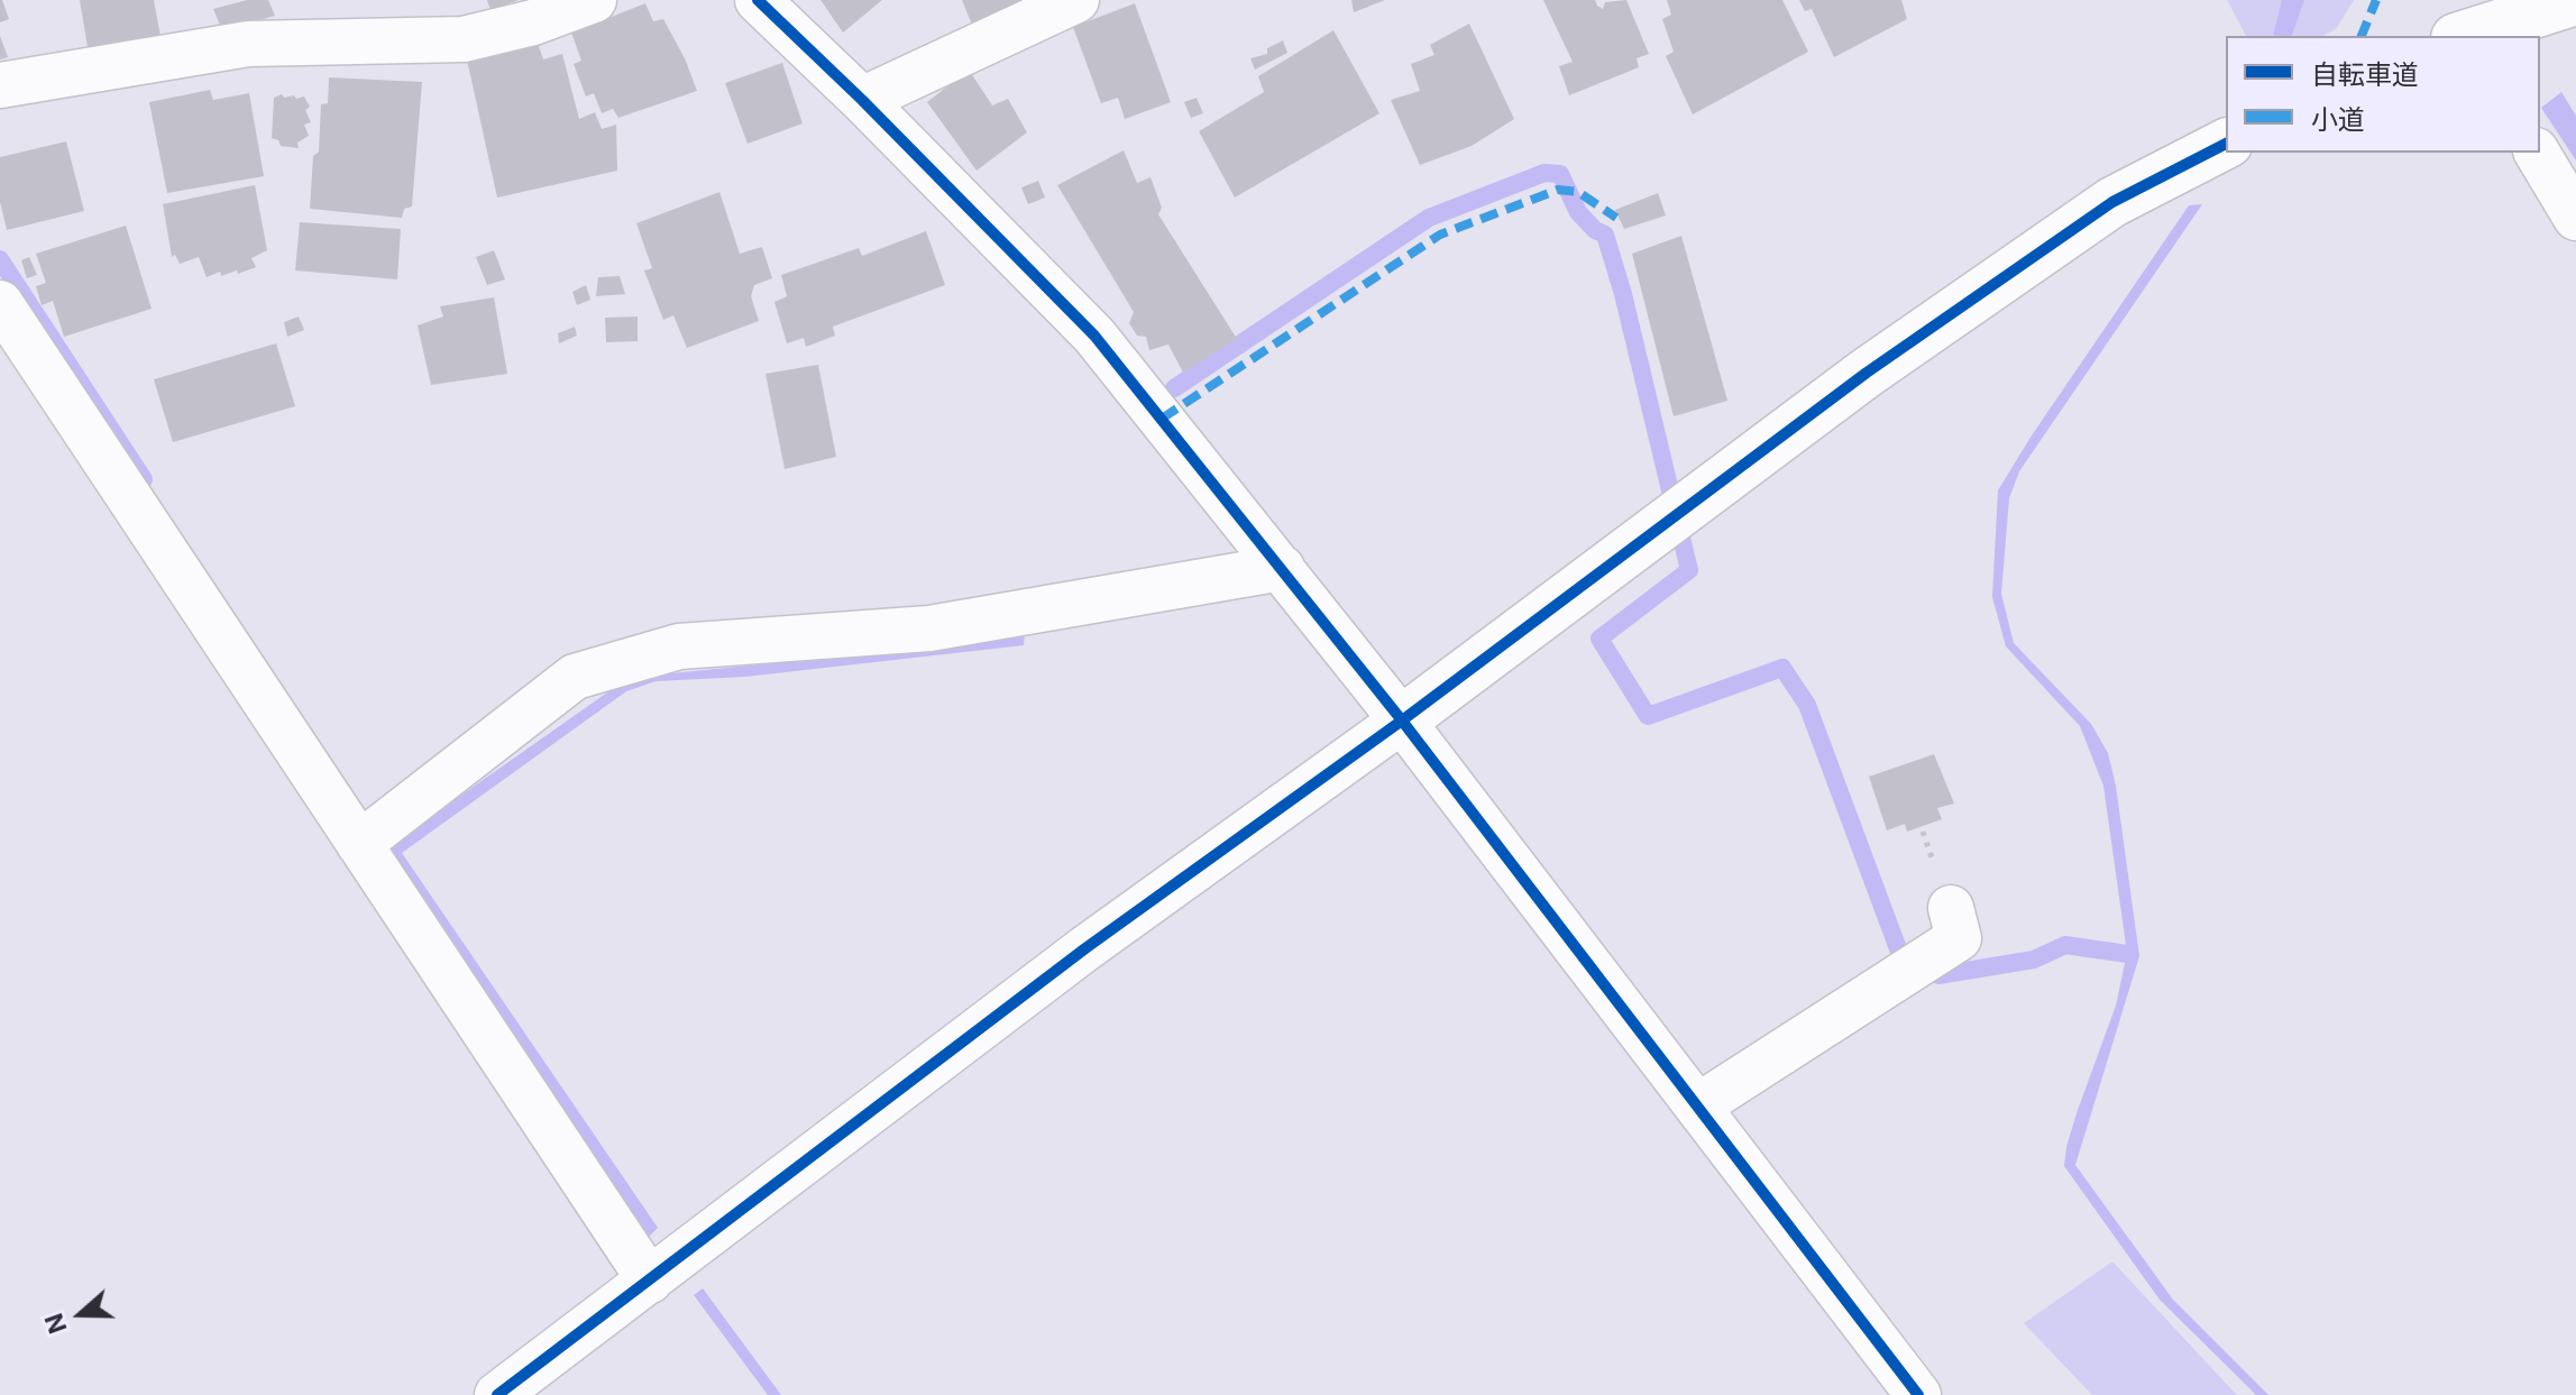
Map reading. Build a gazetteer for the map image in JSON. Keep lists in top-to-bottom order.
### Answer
{
  "legend": ["自転車道", "小道"],
  "north": "left"
}
